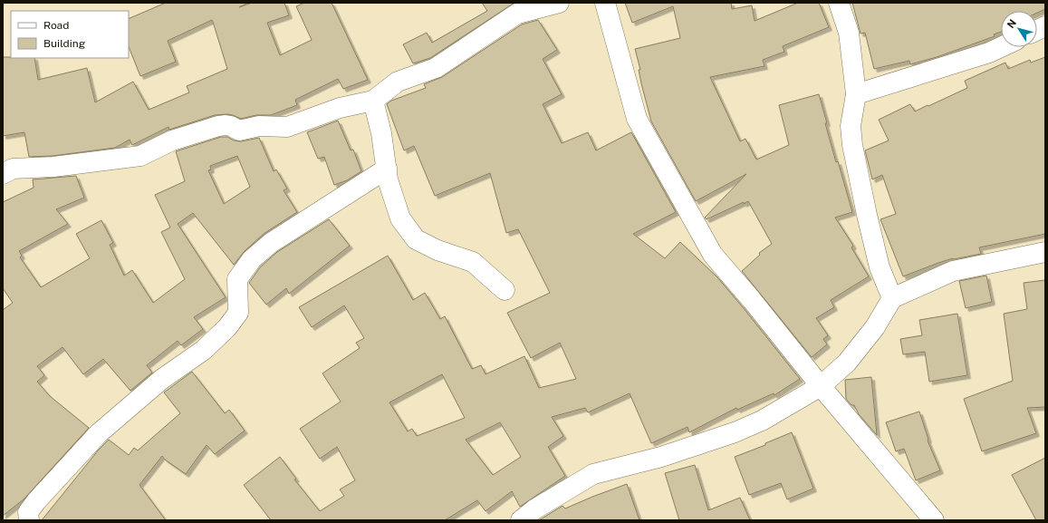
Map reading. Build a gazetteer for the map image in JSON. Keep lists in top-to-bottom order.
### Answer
{
  "legend": ["Road", "Building"],
  "north": "top left"
}
